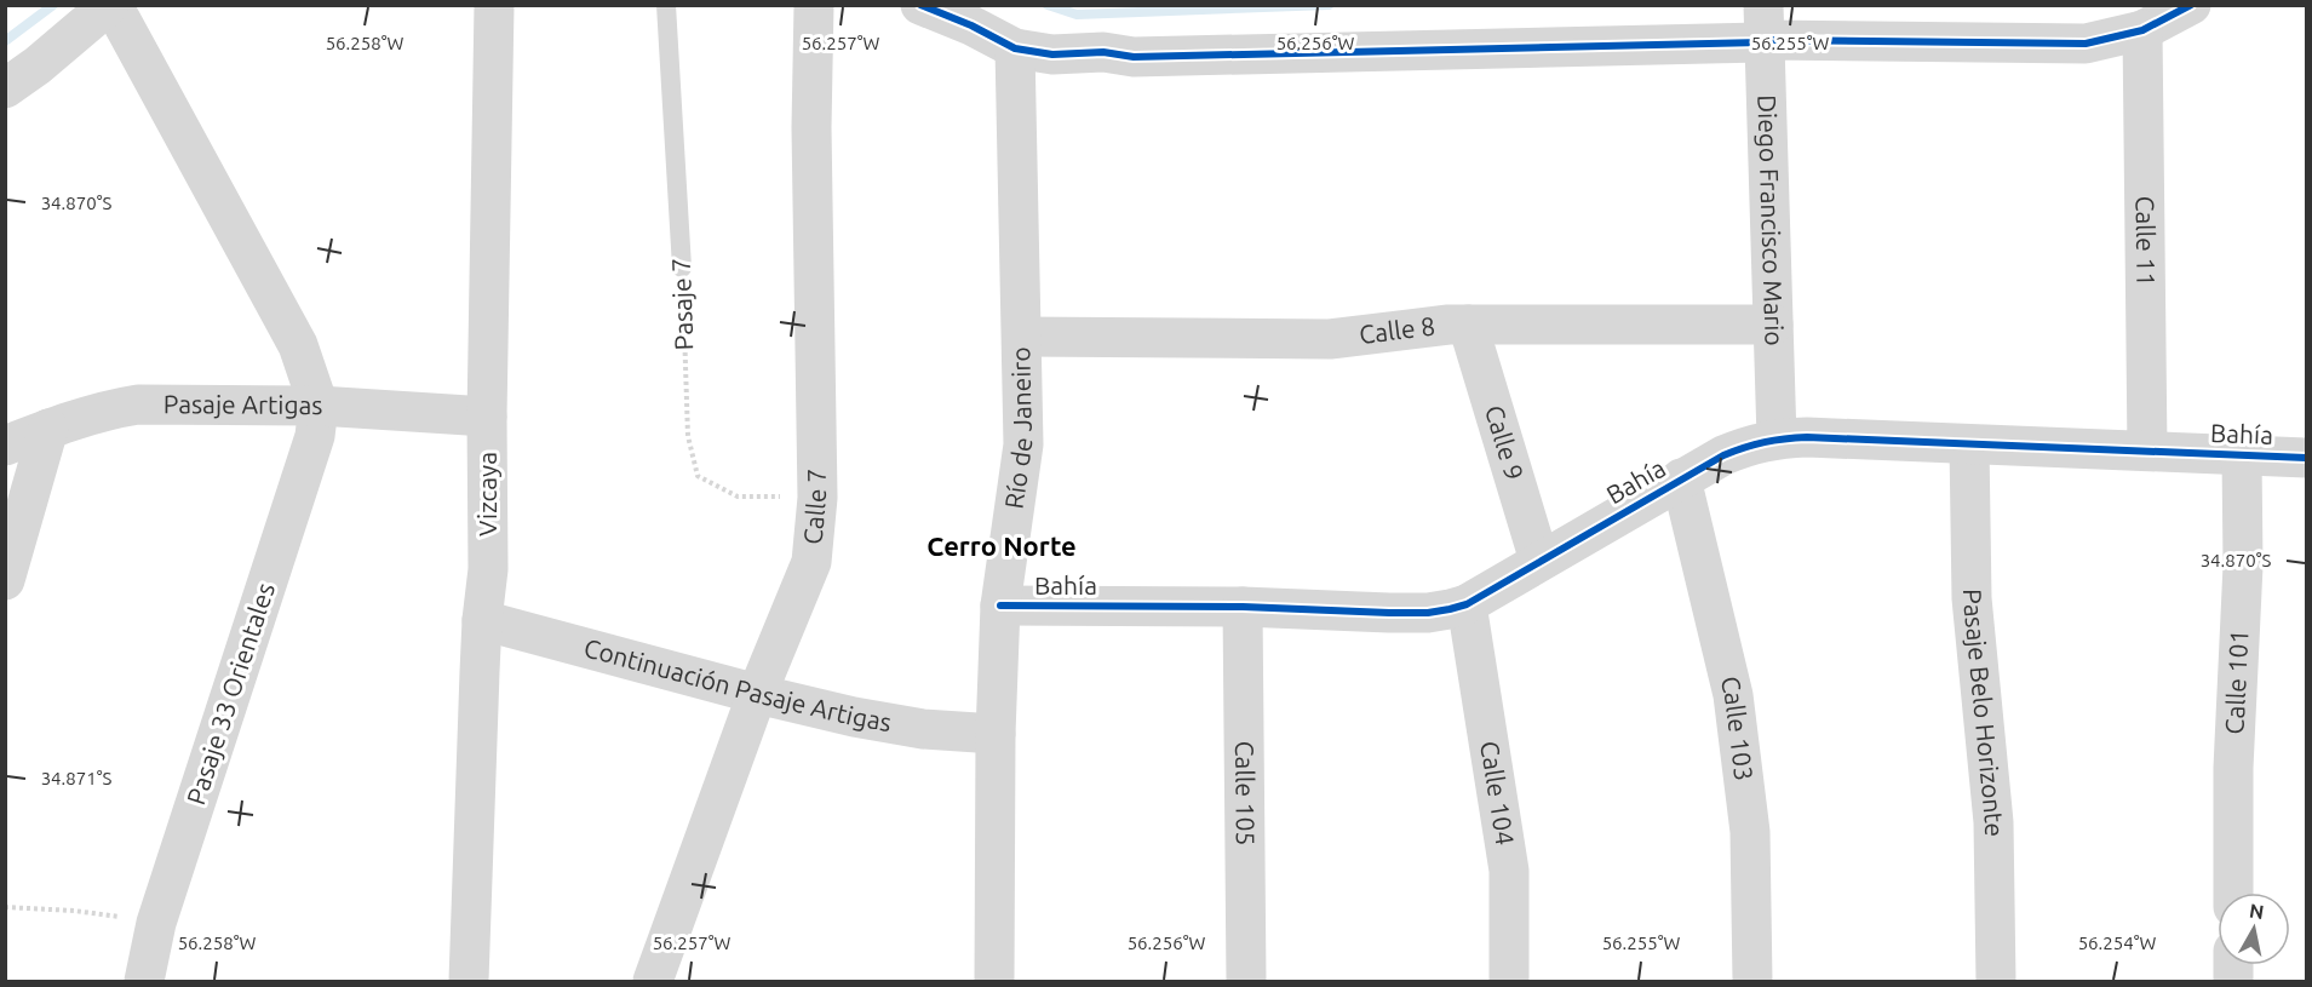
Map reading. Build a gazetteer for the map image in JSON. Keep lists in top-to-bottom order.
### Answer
{
  "streets": {
    "street": [
      "Diego Francisco Mario",
      "Calle 11",
      "Calle 8",
      "Pasaje Artigas",
      "Río de Janeiro",
      "Bahía",
      "Calle 9",
      "Vizcaya",
      "Calle 7",
      "Calle 101",
      "Continuación Pasaje Artigas",
      "Pasaje 33 Orientales",
      "Pasaje Belo Horizonte",
      "Calle 103",
      "Calle 104",
      "Calle 105"
    ],
    "lane": ["Pasaje 7"]
  },
  "crossings": [
    ["Diego Francisco Mario", "Calle 8"],
    ["Diego Francisco Mario", "Bahía"],
    ["Calle 11", "Bahía"],
    ["Pasaje 7", "Calle 7"],
    ["Calle 8", "Río de Janeiro"],
    ["Calle 8", "Calle 9"],
    ["Pasaje Artigas", "Vizcaya"],
    ["Pasaje Artigas", "Pasaje 33 Orientales"],
    ["Río de Janeiro", "Bahía"],
    ["Río de Janeiro", "Continuación Pasaje Artigas"],
    ["Bahía", "Calle 9"],
    ["Bahía", "Calle 101"],
    ["Bahía", "Pasaje Belo Horizonte"],
    ["Bahía", "Calle 103"],
    ["Bahía", "Calle 104"],
    ["Bahía", "Calle 105"],
    ["Vizcaya", "Continuación Pasaje Artigas"],
    ["Calle 7", "Continuación Pasaje Artigas"]
  ],
  "districts": ["Cerro Norte"],
  "north": "top",
  "coordinates": [
    "56.258°W",
    "56.257°W",
    "56.256°W",
    "56.255°W",
    "34.870°S",
    "34.871°S",
    "56.254°W"
  ]
}
